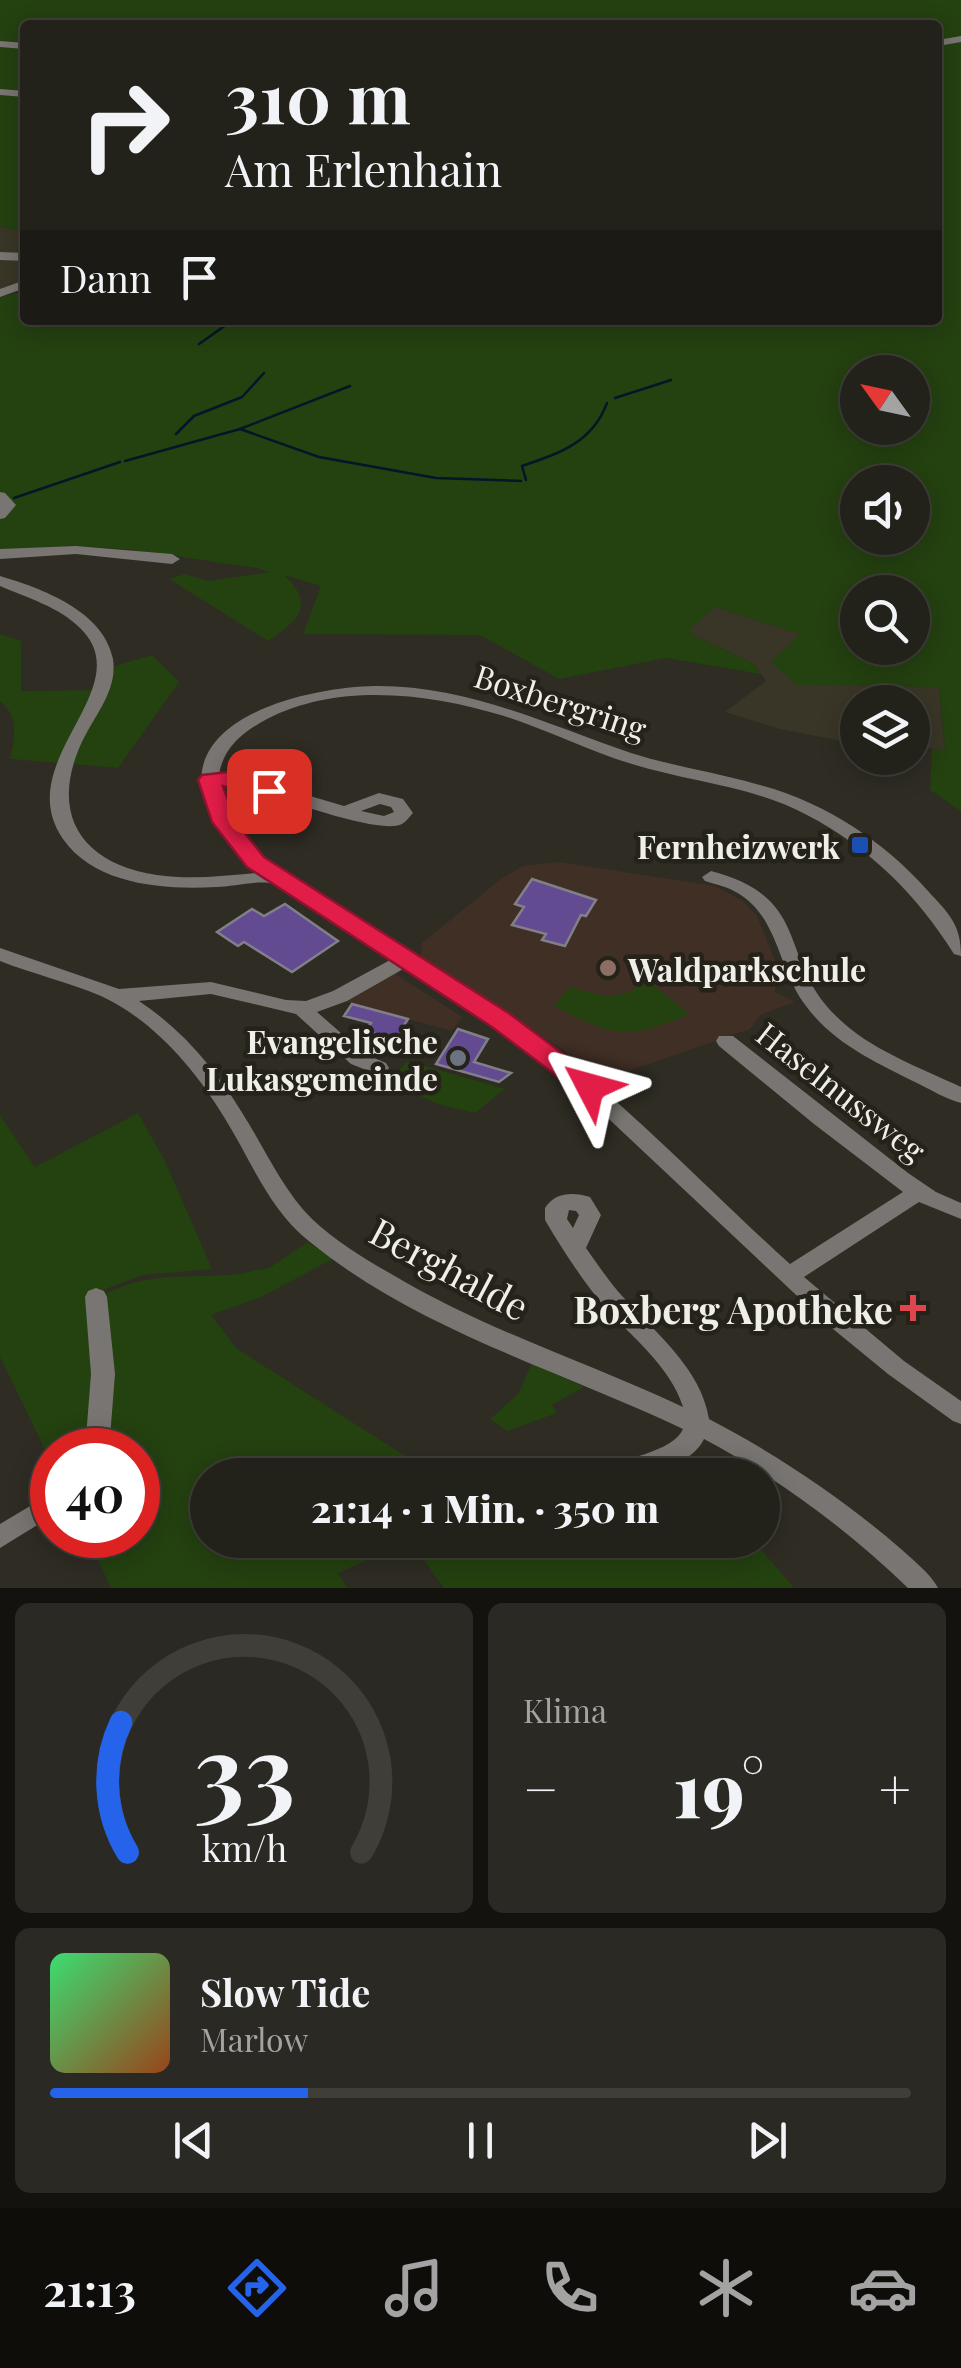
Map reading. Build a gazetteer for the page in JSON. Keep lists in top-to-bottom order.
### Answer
{
  "streets": {
    "street": ["Boxbergring", "Haselnussweg", "Berghalde"]
  },
  "places": {
    "transit": ["Fernheizwerk"],
    "other": ["Waldparkschule", "Evangelische Lukasgemeinde"],
    "health": ["Boxberg Apotheke"]
  },
  "north": "top left",
  "page": {
    "turn": ["310 m", "Am Erlenhain"],
    "then": "Dann",
    "limit": "40",
    "trip": "21:14 · 1 Min. · 350 m",
    "tile": "Klima",
    "heat": ["−", "19°", "+"],
    "song": ["Slow Tide", "Marlow"],
    "tabs": "21:13",
    "gauge": ["33", "km/h"]
  }
}
